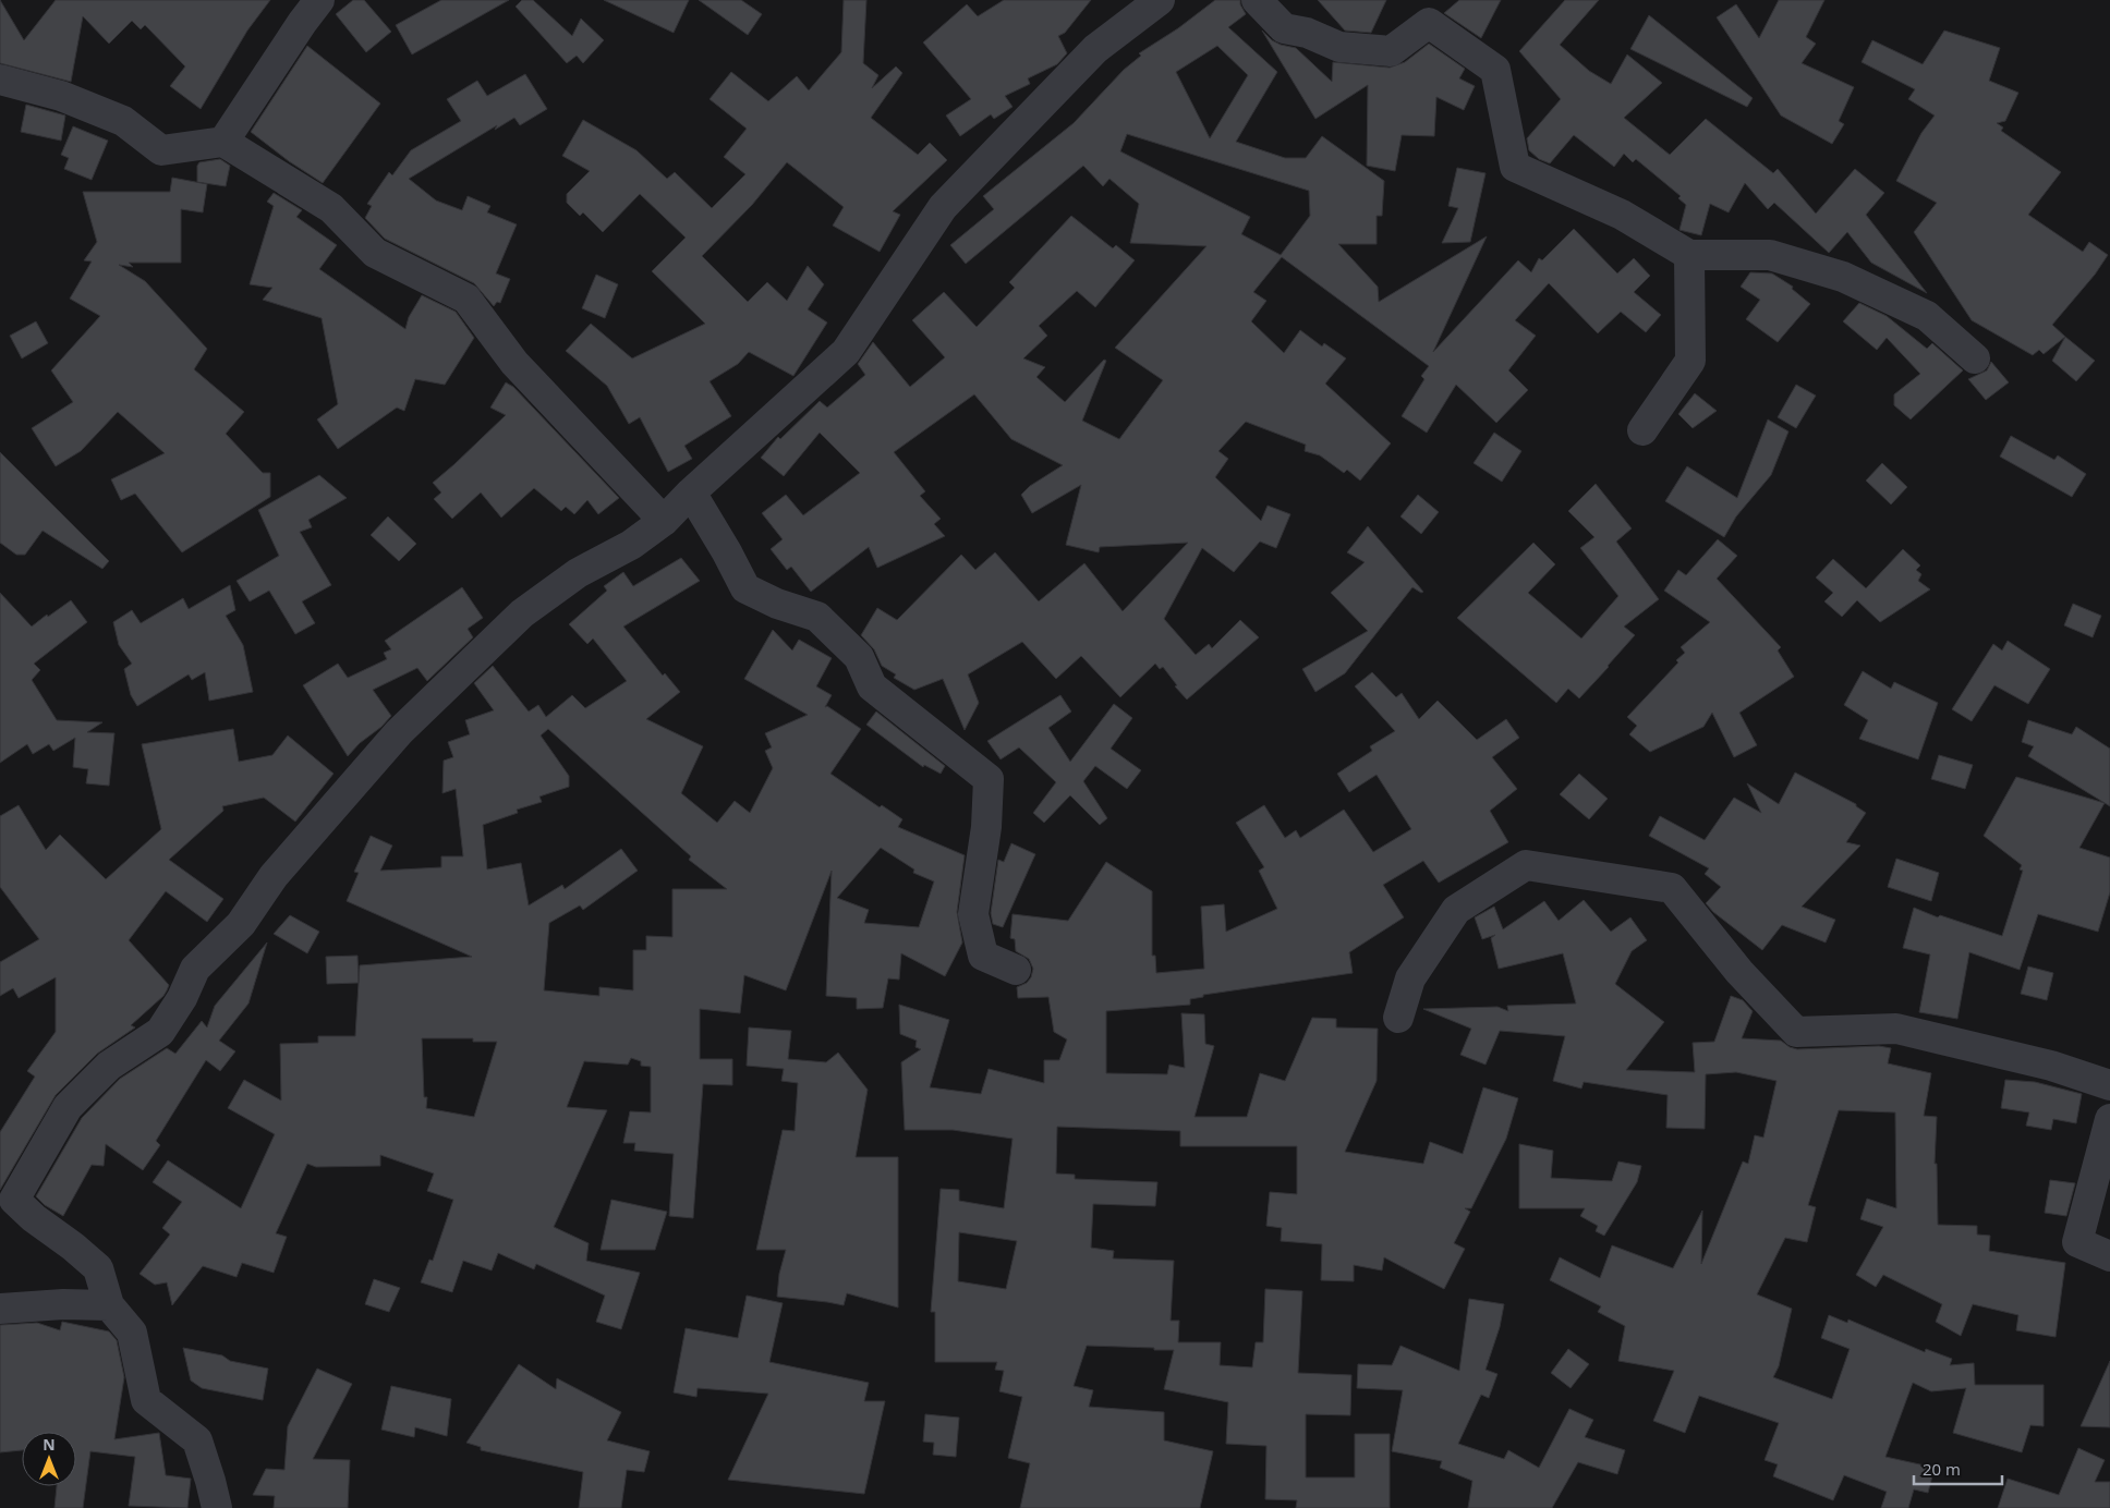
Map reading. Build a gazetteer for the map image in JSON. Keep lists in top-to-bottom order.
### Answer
{
  "scale_bar": "20 m",
  "north": "top"
}
